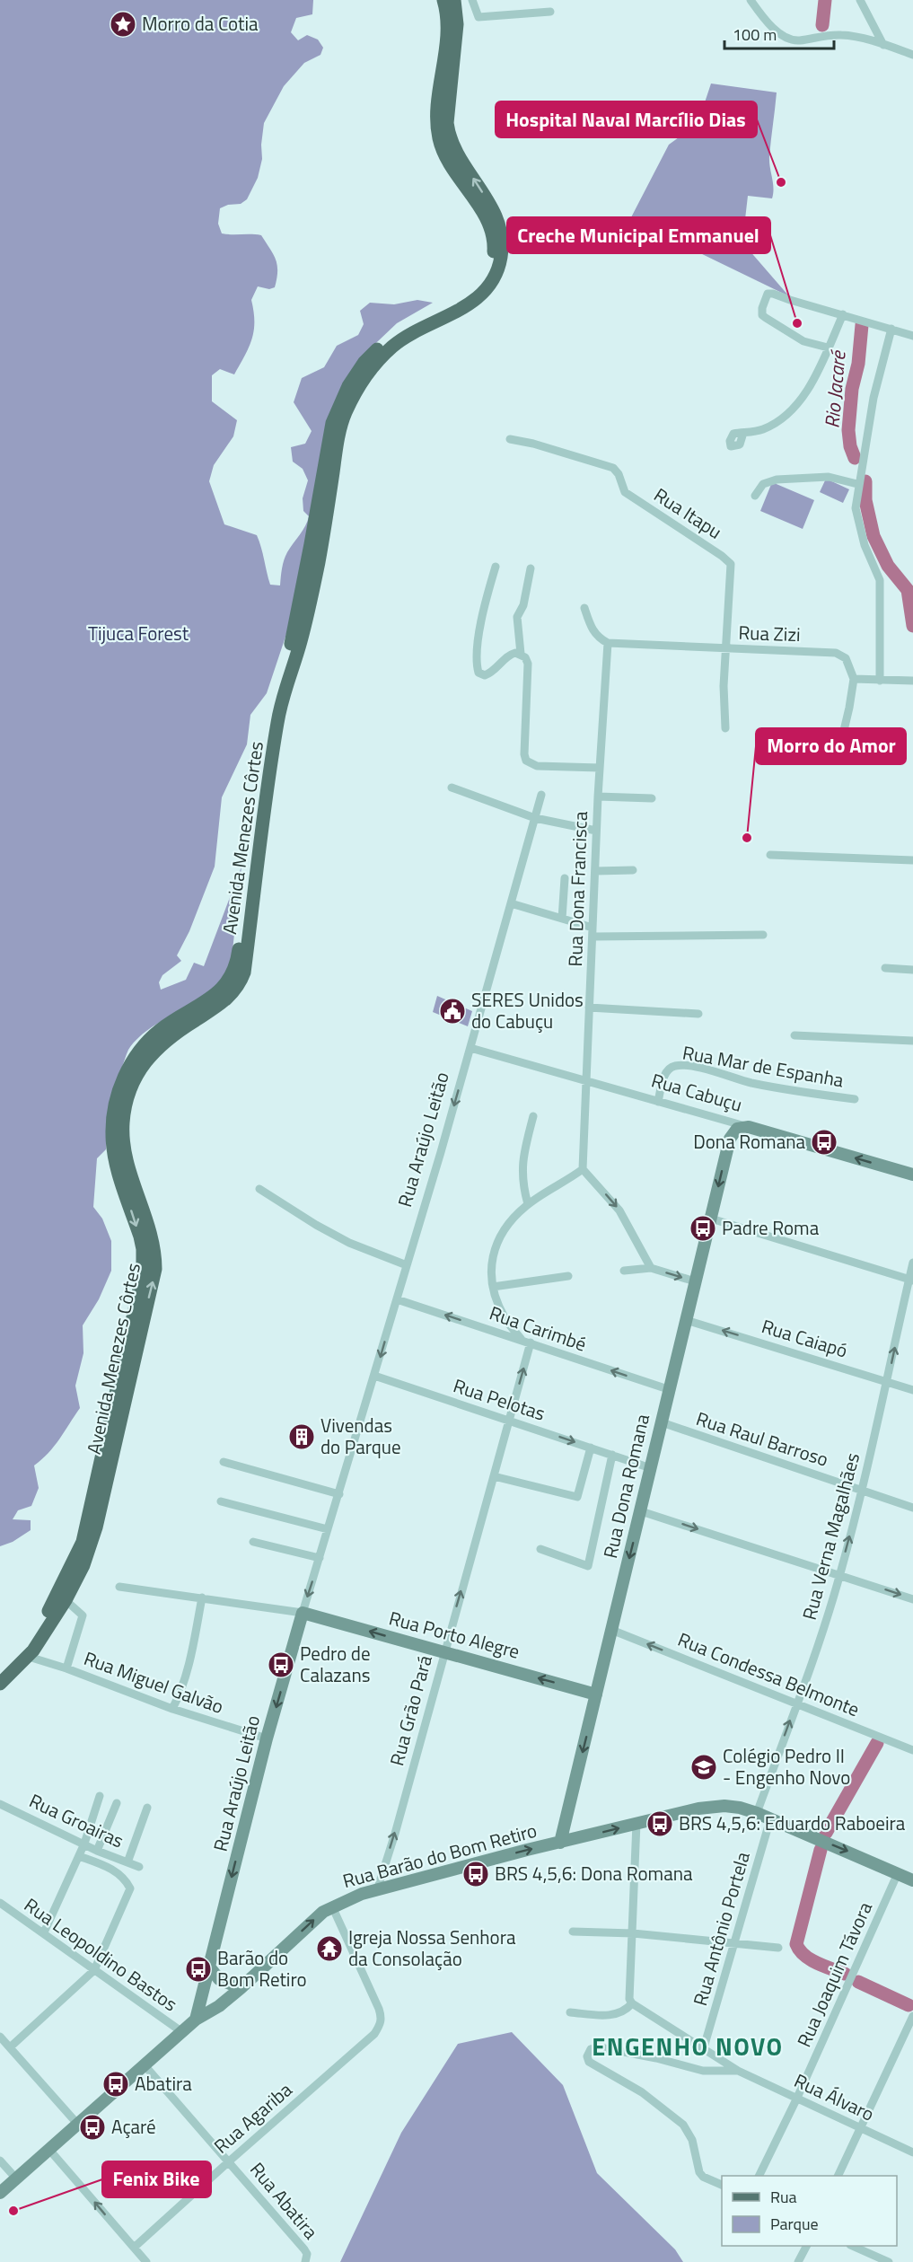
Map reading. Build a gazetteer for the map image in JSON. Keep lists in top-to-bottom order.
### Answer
{
  "streets": {
    "main road": ["Avenida Menezes Côrtes"],
    "street": [
      "Rua Itapu",
      "Rua Zizi",
      "Rua Dona Francisca",
      "Rua Mar de Espanha",
      "Rua Cabuçu",
      "Rua Araújo Leitão",
      "Rua Carimbé",
      "Rua Caiapó",
      "Rua Pelotas",
      "Rua Raul Barroso",
      "Rua Dona Romana",
      "Rua Verna Magalhães",
      "Rua Porto Alegre",
      "Rua Condessa Belmonte",
      "Rua Miguel Galvão",
      "Rua Grão Pará",
      "Rua Groairas",
      "Rua Barão do Bom Retiro",
      "Rua Antônio Portela",
      "Rua Leopoldino Bastos",
      "Rua Joaquim Távora",
      "Rua Álvaro",
      "Rua Agariba",
      "Rua Abatira"
    ]
  },
  "crossings": [
    ["Rua Itapu", "Rua Zizi"],
    ["Rua Zizi", "Rua Dona Francisca"],
    ["Avenida Menezes Côrtes", "Rua Miguel Galvão"],
    ["Rua Dona Francisca", "Rua Cabuçu"],
    ["Rua Mar de Espanha", "Rua Cabuçu"],
    ["Rua Cabuçu", "Rua Araújo Leitão"],
    ["Rua Araújo Leitão", "Rua Carimbé"],
    ["Rua Araújo Leitão", "Rua Pelotas"],
    ["Rua Araújo Leitão", "Rua Porto Alegre"],
    ["Rua Araújo Leitão", "Rua Miguel Galvão"],
    ["Rua Araújo Leitão", "Rua Barão do Bom Retiro"],
    ["Rua Carimbé", "Rua Dona Romana"],
    ["Rua Carimbé", "Rua Grão Pará"],
    ["Rua Caiapó", "Rua Dona Romana"],
    ["Rua Caiapó", "Rua Verna Magalhães"],
    ["Rua Pelotas", "Rua Dona Romana"],
    ["Rua Pelotas", "Rua Grão Pará"],
    ["Rua Raul Barroso", "Rua Dona Romana"],
    ["Rua Raul Barroso", "Rua Verna Magalhães"],
    ["Rua Dona Romana", "Rua Porto Alegre"],
    ["Rua Dona Romana", "Rua Condessa Belmonte"],
    ["Rua Dona Romana", "Rua Barão do Bom Retiro"],
    ["Rua Verna Magalhães", "Rua Condessa Belmonte"],
    ["Rua Verna Magalhães", "Rua Barão do Bom Retiro"],
    ["Rua Porto Alegre", "Rua Grão Pará"],
    ["Rua Grão Pará", "Rua Barão do Bom Retiro"],
    ["Rua Barão do Bom Retiro", "Rua Antônio Portela"],
    ["Rua Barão do Bom Retiro", "Rua Leopoldino Bastos"],
    ["Rua Barão do Bom Retiro", "Rua Joaquim Távora"],
    ["Rua Barão do Bom Retiro", "Rua Agariba"],
    ["Rua Barão do Bom Retiro", "Rua Abatira"],
    ["Rua Antônio Portela", "Rua Álvaro"],
    ["Rua Joaquim Távora", "Rua Álvaro"],
    ["Rua Agariba", "Rua Abatira"]
  ],
  "one_way": [
    "Rua Araújo Leitão",
    "Rua Carimbé",
    "Rua Caiapó",
    "Rua Dona Romana",
    "Rua Verna Magalhães",
    "Rua Porto Alegre",
    "Rua Condessa Belmonte",
    "Rua Grão Pará",
    "Rua Barão do Bom Retiro"
  ],
  "districts": ["ENGENHO NOVO"],
  "water": ["Rio Jacaré"],
  "parks": ["Tijuca Forest"],
  "places": {
    "place": ["Morro da Cotia"],
    "other": [
      "Hospital Naval Marcílio Dias",
      "Creche Municipal Emmanuel",
      "Morro do Amor",
      "Fenix Bike"
    ],
    "public building": ["SERES Unidos do Cabuçu"],
    "bus stop": [
      "Dona Romana",
      "Padre Roma",
      "Pedro de Calazans",
      "BRS 4,5,6: Eduardo Raboeira",
      "BRS 4,5,6: Dona Romana",
      "Barão do Bom Retiro",
      "Abatira",
      "Açaré"
    ],
    "building": ["Vivendas do Parque"],
    "school or university": ["Colégio Pedro II - Engenho Novo"],
    "temple": ["Igreja Nossa Senhora da Consolação"]
  },
  "legend": ["Rua", "Parque"],
  "scale_bar": "100 m"
}
